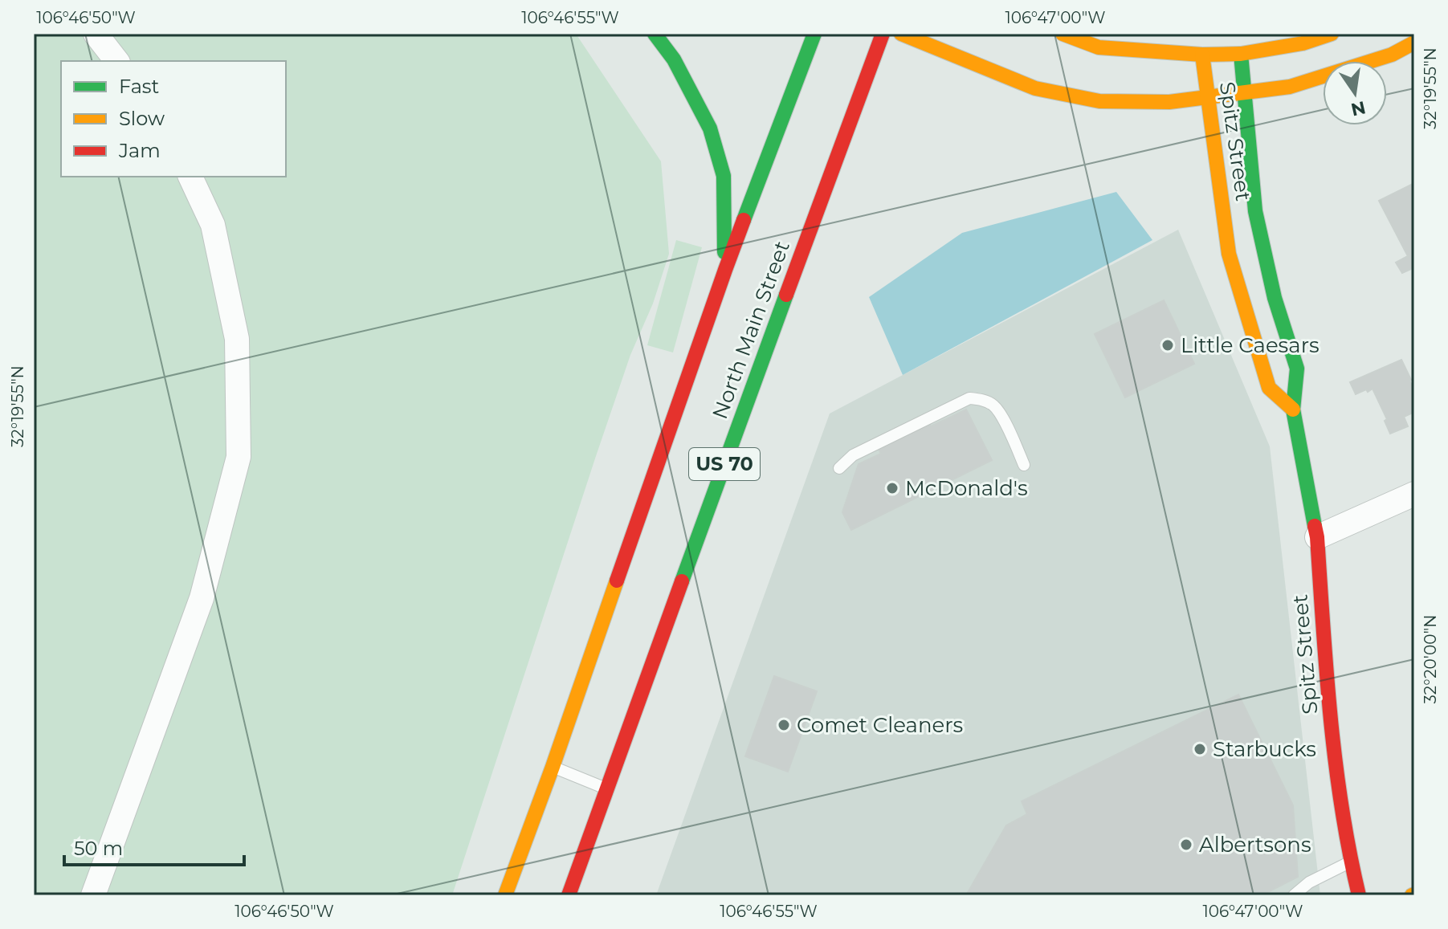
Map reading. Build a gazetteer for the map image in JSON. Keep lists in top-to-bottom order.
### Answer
{
  "streets": {
    "main road": ["Spitz Street", "North Main Street", "US 70"]
  },
  "places": [
    "Little Caesars",
    "McDonald's",
    "Comet Cleaners",
    "Starbucks",
    "Albertsons"
  ],
  "legend": ["Fast", "Slow", "Jam"],
  "scale_bar": "50 m",
  "north": "bottom",
  "coordinates": [
    "106°46'50\"W",
    "106°46'55\"W",
    "106°47'00\"W",
    "32°19'55\"N",
    "32°20'00\"N"
  ]
}
